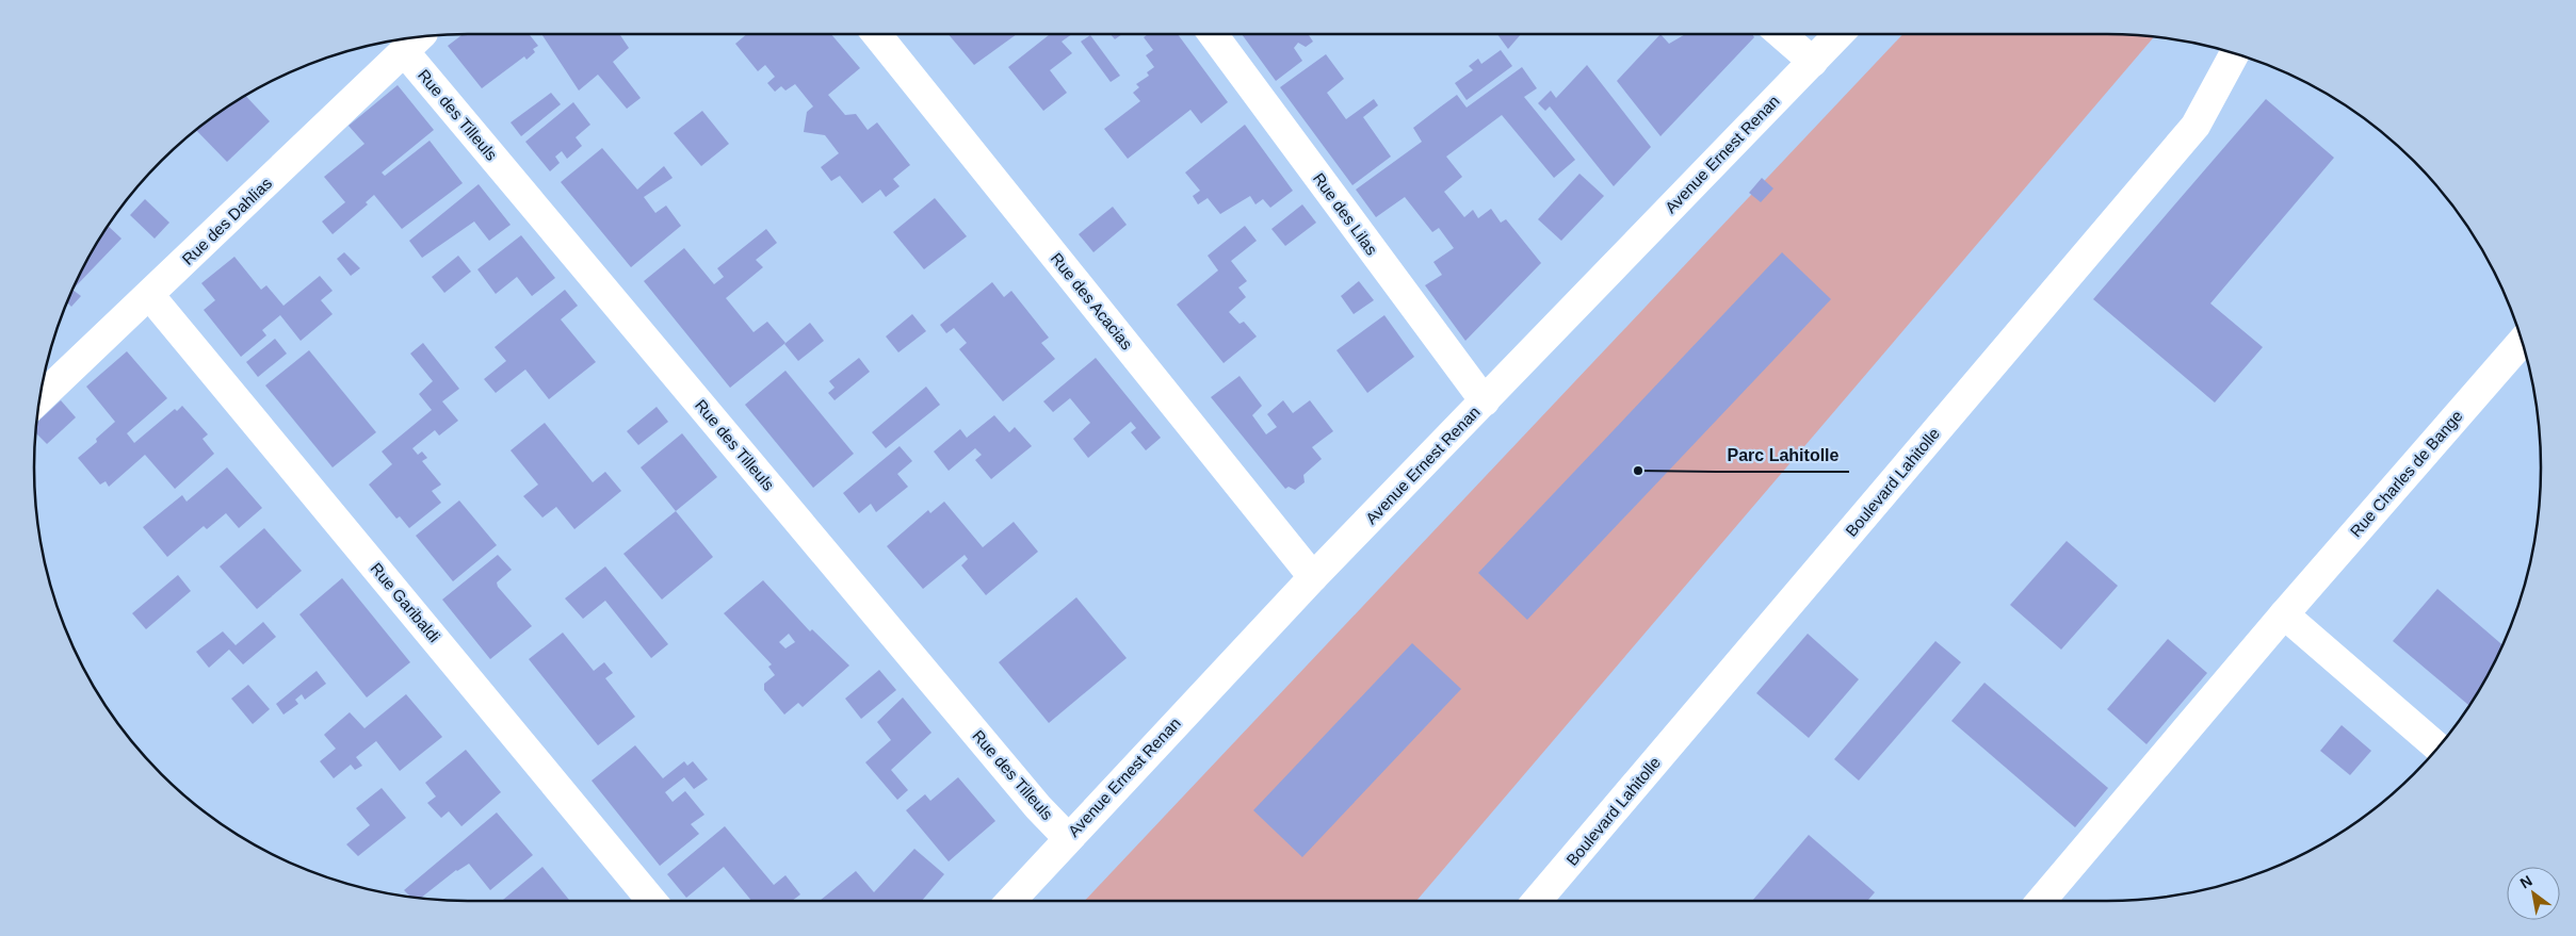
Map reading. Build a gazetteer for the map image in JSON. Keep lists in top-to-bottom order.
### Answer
{
  "streets": {
    "street": [
      "Rue des Tilleuls",
      "Avenue Ernest Renan",
      "Rue des Lilas",
      "Rue des Dahlias",
      "Rue des Acacias",
      "Rue Charles de Bange",
      "Boulevard Lahitolle",
      "Rue Garibaldi"
    ]
  },
  "crossings": [
    ["Rue des Tilleuls", "Avenue Ernest Renan"],
    ["Rue des Tilleuls", "Rue des Dahlias"],
    ["Avenue Ernest Renan", "Rue des Lilas"],
    ["Avenue Ernest Renan", "Rue des Acacias"],
    ["Rue des Dahlias", "Rue Garibaldi"]
  ],
  "places": ["Parc Lahitolle"],
  "north": "top left"
}
